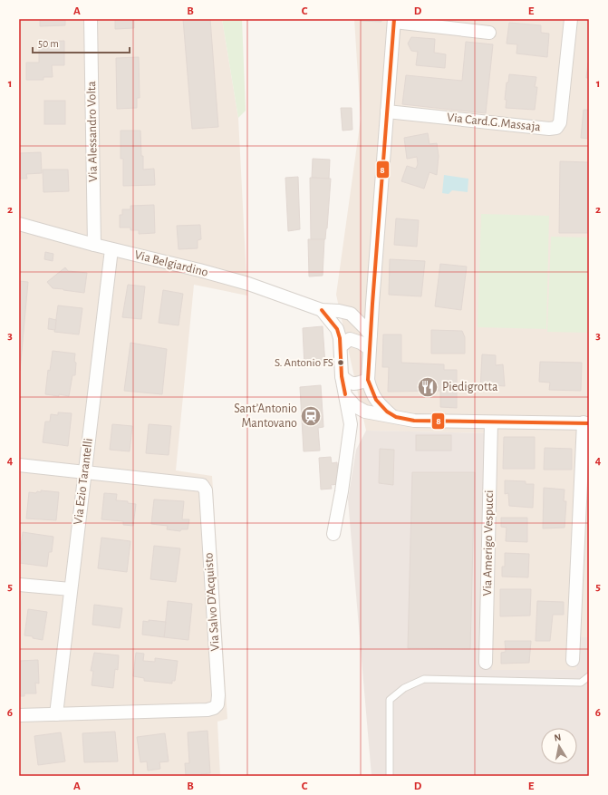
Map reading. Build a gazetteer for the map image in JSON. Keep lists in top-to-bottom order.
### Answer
{
  "streets": {
    "street": [
      "Via Card.G.Massaja",
      "Via Alessandro Volta",
      "Via Belgiardino",
      "Via Ezio Tarantelli",
      "Via Amerigo Vespucci",
      "Via Salvo D'Acquisto"
    ]
  },
  "crossings": [
    ["Via Alessandro Volta", "Via Belgiardino"],
    ["Via Belgiardino", "Via Ezio Tarantelli"],
    ["Via Ezio Tarantelli", "Via Salvo D'Acquisto"]
  ],
  "places": {
    "other": ["S. Antonio FS"],
    "restaurant": ["Piedigrotta"],
    "station": ["Sant’Antonio Mantovano"]
  },
  "lines": ["transit line 8"],
  "scale_bar": "50 m",
  "north": "top",
  "grid": {
    "columns": [
      "A",
      "B",
      "C",
      "D",
      "E"
    ],
    "rows": [
      "1",
      "2",
      "3",
      "4",
      "5",
      "6"
    ]
  }
}
